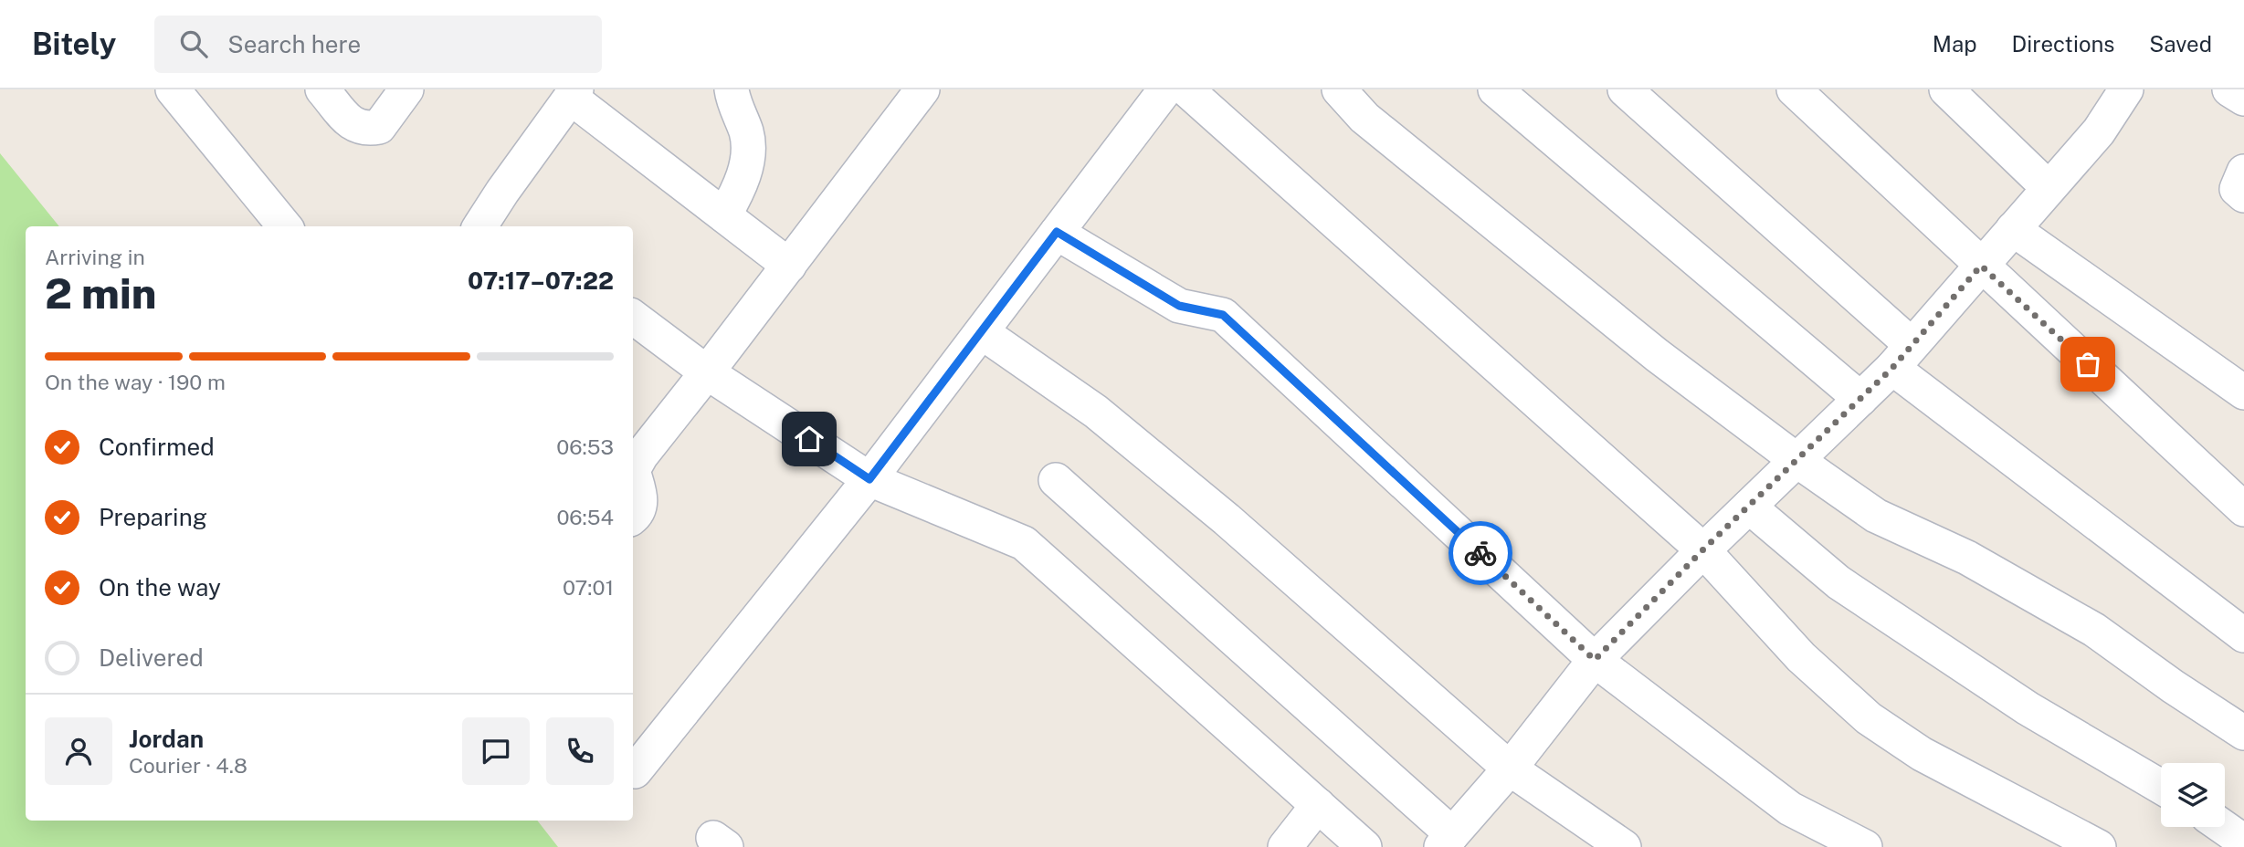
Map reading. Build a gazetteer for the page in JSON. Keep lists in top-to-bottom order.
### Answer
{
  "page": {
    "header": "Bitely",
    "search": "Search here",
    "nav": ["Map", "Directions", "Saved"],
    "heading": ["2 min", "Arriving in", "07:17–07:22"],
    "panel": ["Jordan", "Courier · 4.8"],
    "bar": "On the way · 190 m",
    "list": [
      ["Confirmed", "06:53"],
      ["Preparing", "06:54"],
      ["On the way", "07:01"],
      "Delivered"
    ]
  }
}
